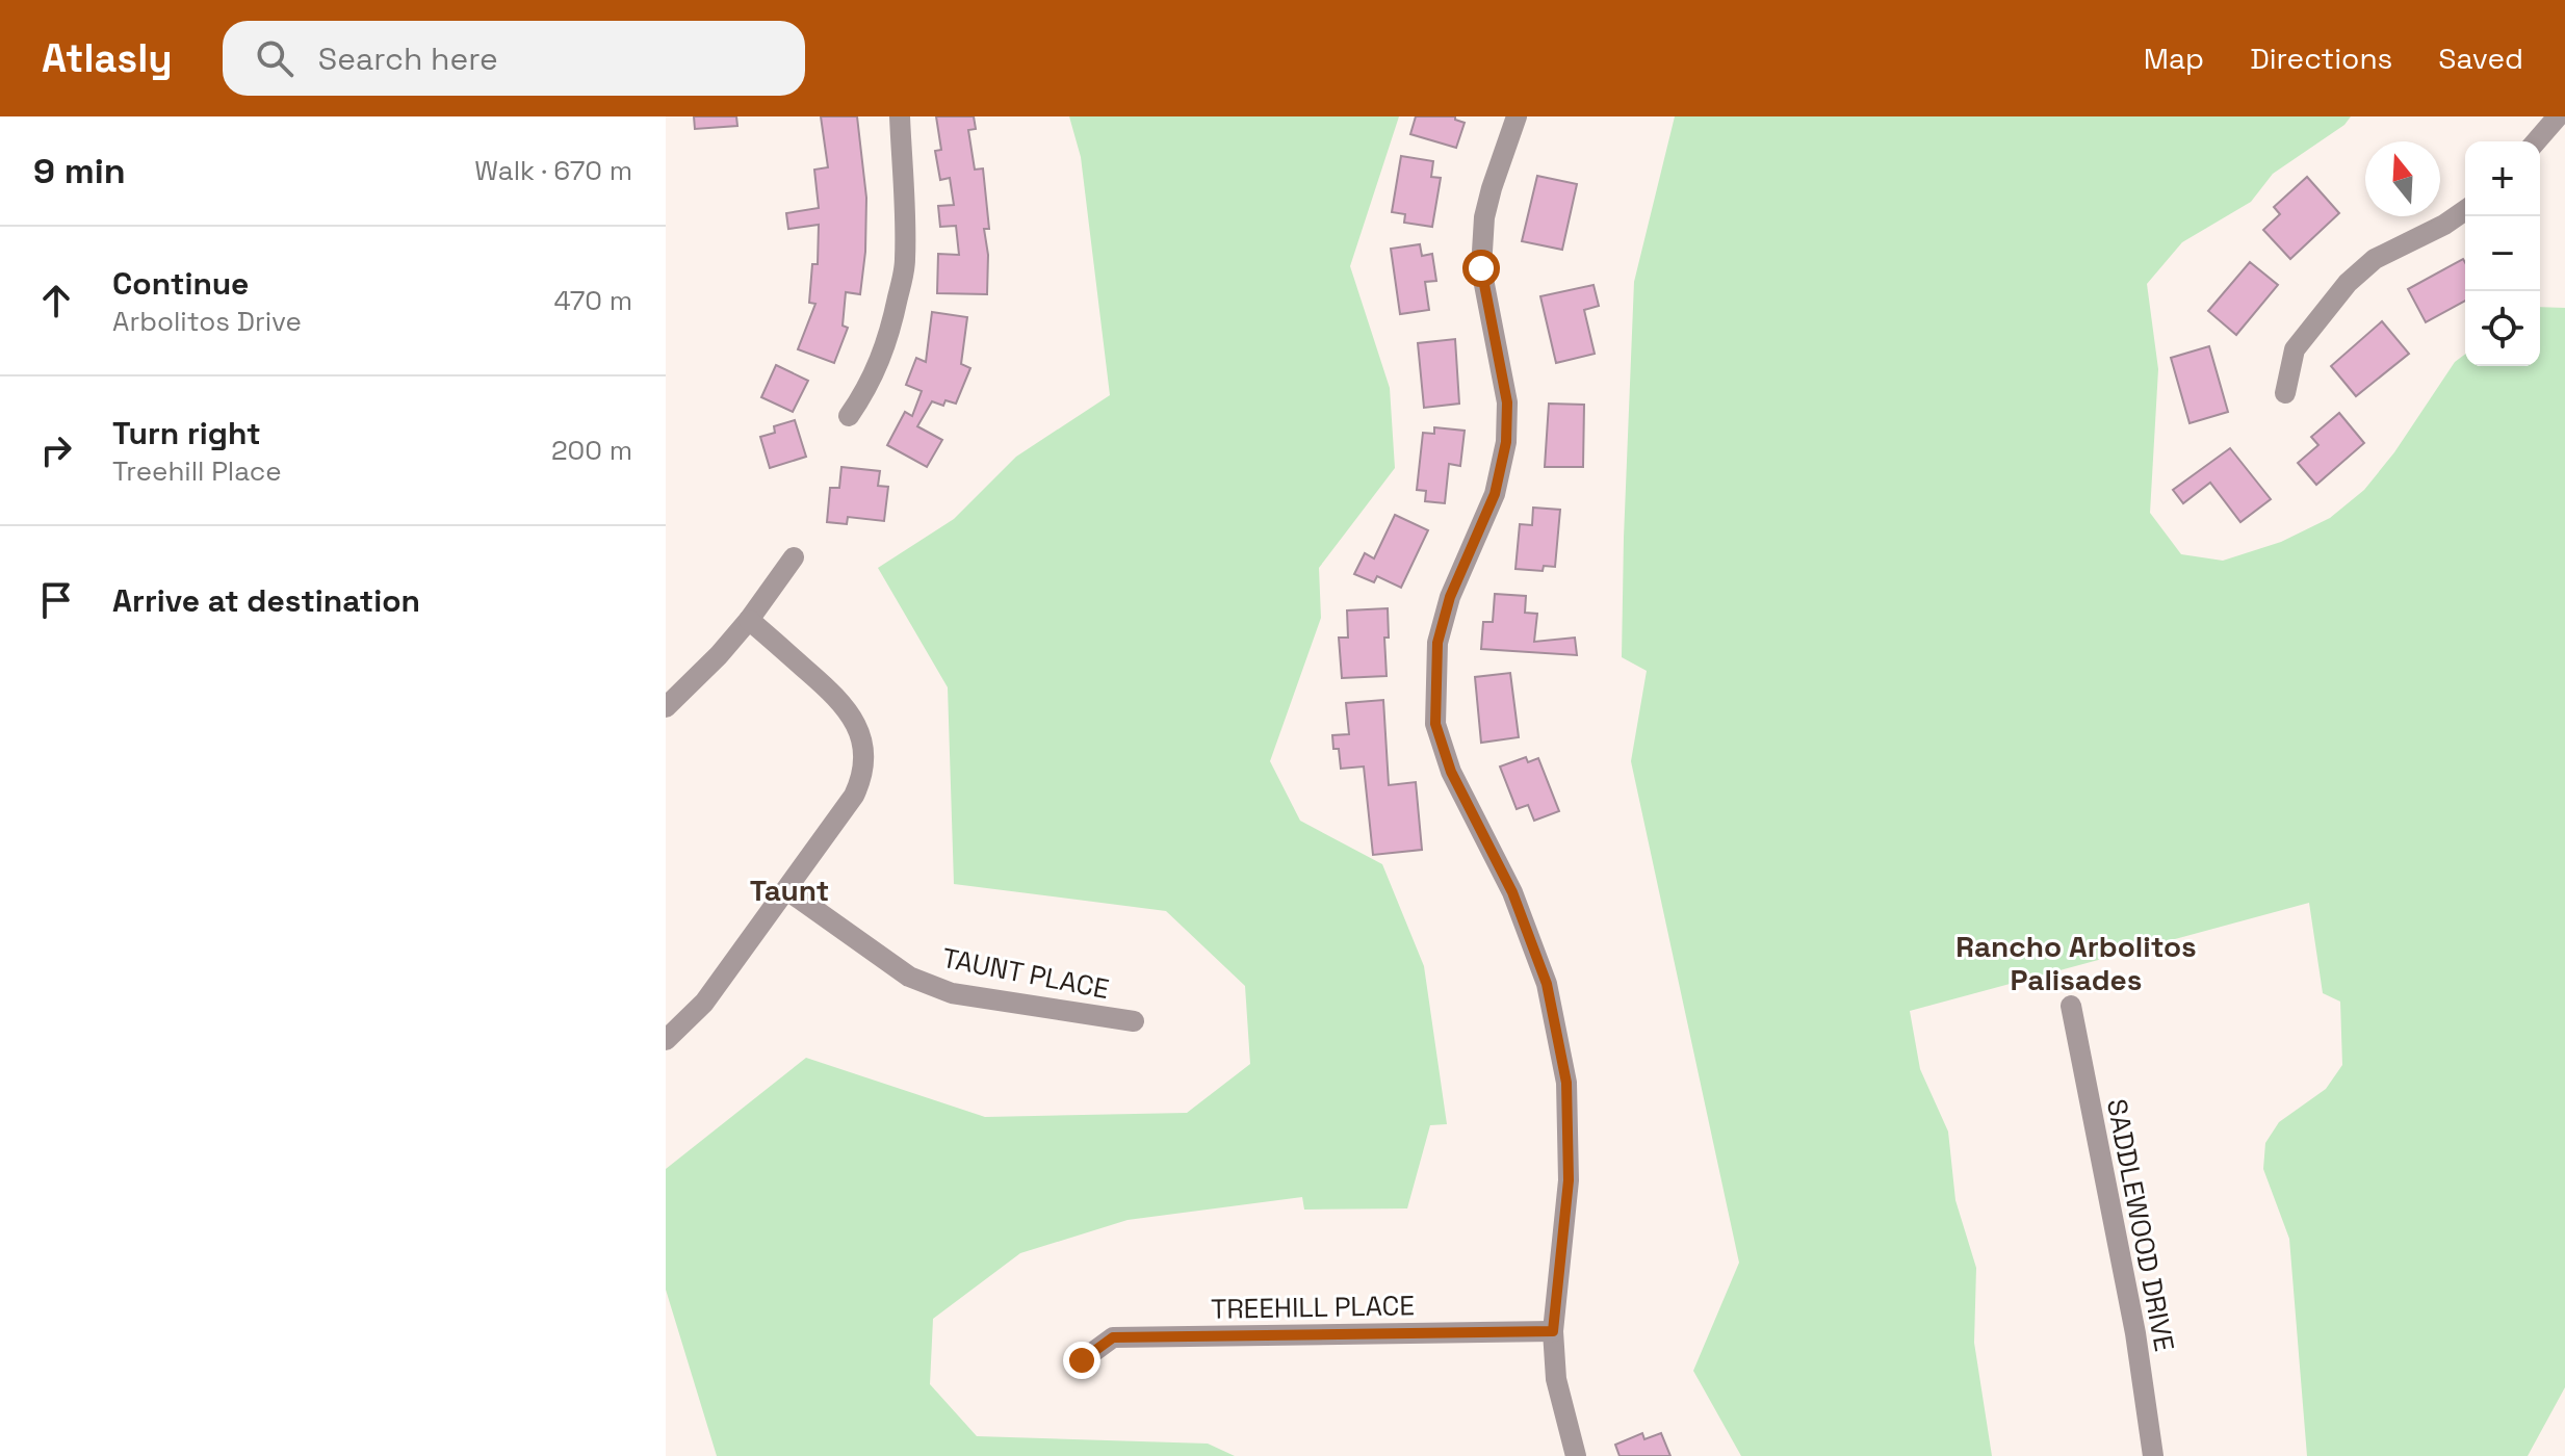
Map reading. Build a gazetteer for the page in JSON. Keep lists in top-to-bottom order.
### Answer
{
  "streets": {
    "street": ["TAUNT PLACE", "SADDLEWOOD DRIVE", "TREEHILL PLACE"]
  },
  "districts": ["Taunt", "Rancho Arbolitos Palisades"],
  "north": "top",
  "page": {
    "header": "Atlasly",
    "search": "Search here",
    "nav": ["Map", "Directions", "Saved"],
    "heading": ["9 min", "Walk · 670 m"],
    "map_buttons": ["+", "−"],
    "list": [
      ["Continue", "Arbolitos Drive", "470 m"],
      ["Turn right", "Treehill Place", "200 m"],
      "Arrive at destination"
    ]
  }
}
